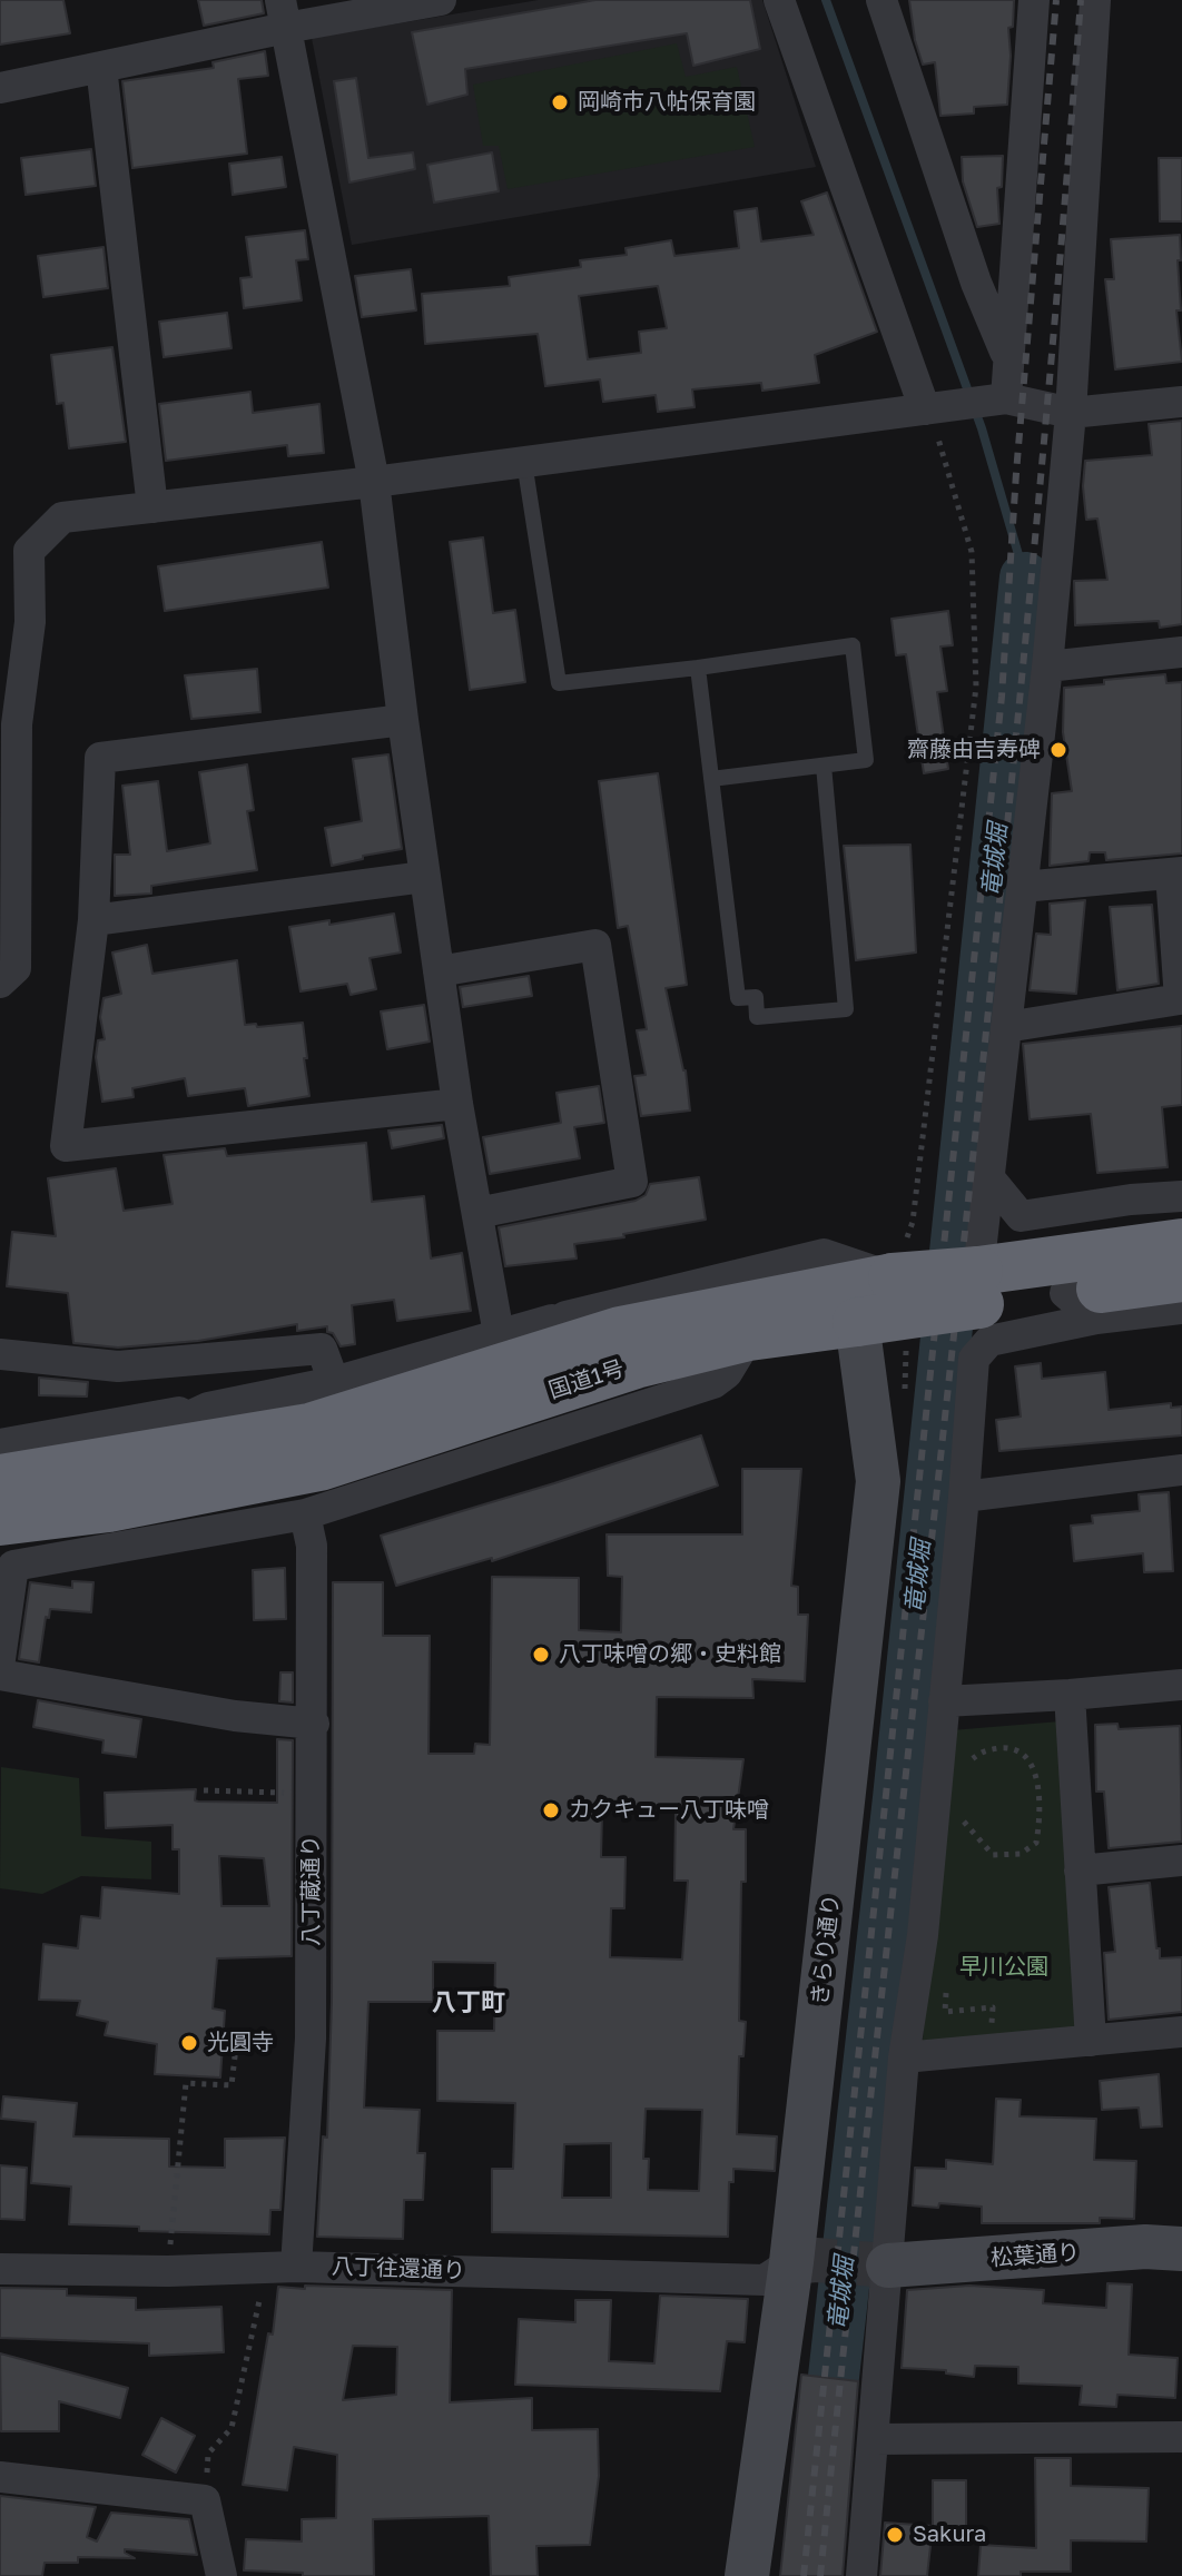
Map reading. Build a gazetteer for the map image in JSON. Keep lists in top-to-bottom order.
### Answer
{
  "streets": {
    "highway": ["国道1号"],
    "street": [
      "八丁蔵通り",
      "きらり通り",
      "松葉通り",
      "八丁往還通り"
    ]
  },
  "crossings": [
    ["国道1号", "きらり通り"],
    ["八丁蔵通り", "八丁往還通り"],
    ["きらり通り", "八丁往還通り"]
  ],
  "districts": ["八丁町"],
  "water": ["竜城堀"],
  "parks": ["早川公園"],
  "places": [
    "岡崎市八帖保育園",
    "齋藤由吉寿碑",
    "八丁味噌の郷・史料館",
    "カクキュー八丁味噌",
    "光圓寺",
    "Sakura"
  ]
}
